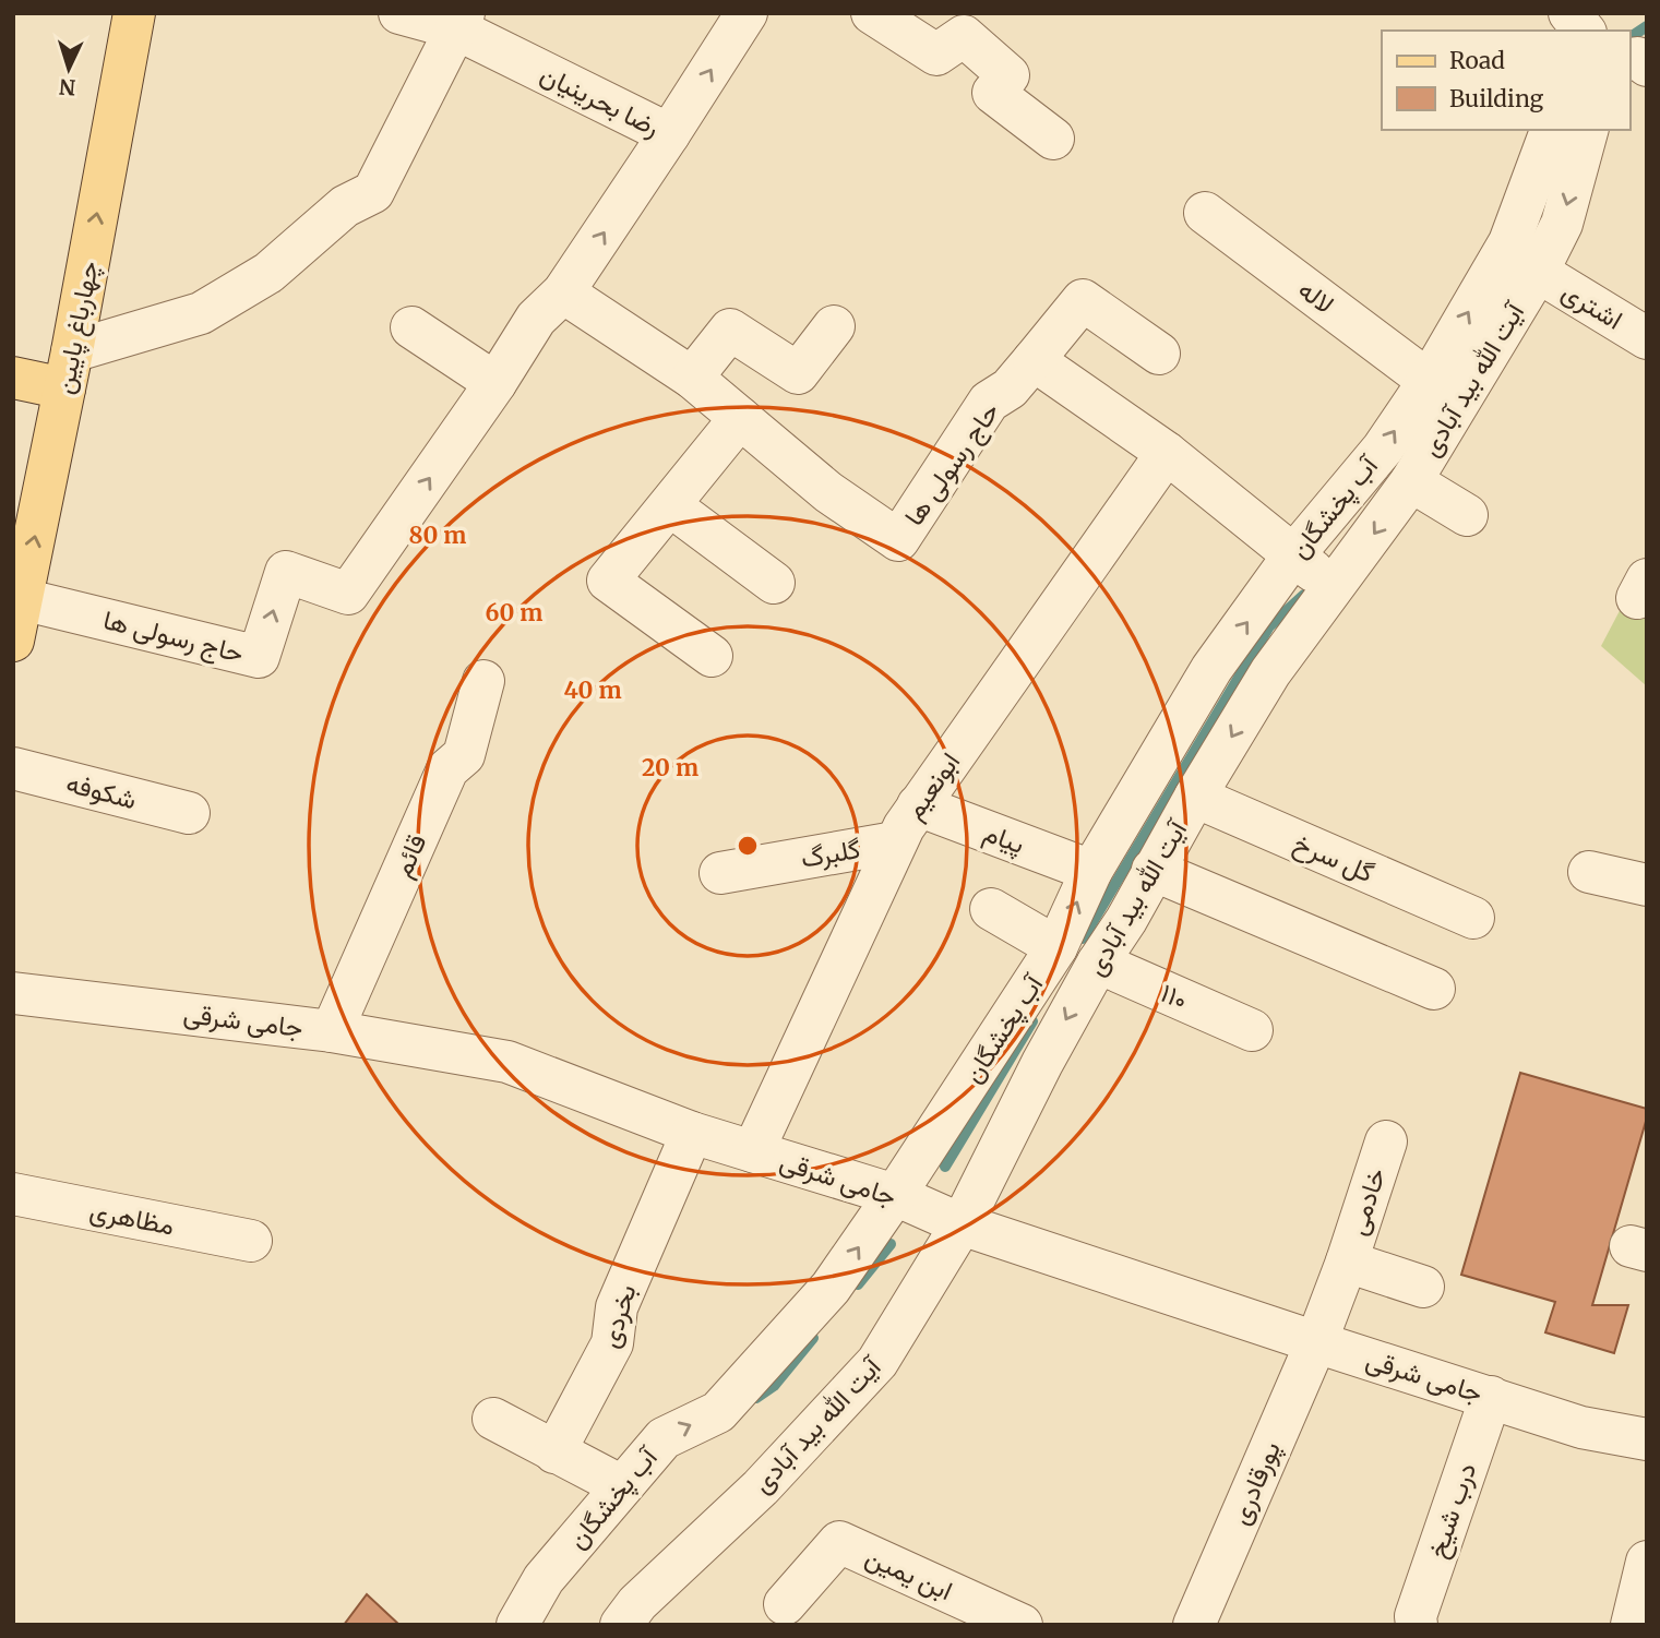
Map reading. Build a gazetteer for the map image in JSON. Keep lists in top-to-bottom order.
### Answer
{
  "streets": {
    "main road": ["چهارباغ پایین"],
    "street": [
      "رضا بحرینیان",
      "لاله",
      "اشتری",
      "آیت الله بید آبادی",
      "حاج رسولی ها",
      "آب پخشگان",
      "ابونعیم",
      "شکوفه",
      "پیام",
      "گلبرگ",
      "قائم",
      "گل سرخ",
      "۱۱۰",
      "جامی شرقی",
      "خادمی",
      "مظاهری",
      "بخردی",
      "پورقادری",
      "درب شیخ",
      "ابن یمین"
    ]
  },
  "crossings": [
    ["رضا بحرینیان", "حاج رسولی ها"],
    ["لاله", "آب پخشگان"],
    ["اشتری", "آیت الله بید آبادی"],
    ["چهارباغ پایین", "حاج رسولی ها"],
    ["آیت الله بید آبادی", "گل سرخ"],
    ["آیت الله بید آبادی", "۱۱۰"],
    ["آیت الله بید آبادی", "جامی شرقی"],
    ["آب پخشگان", "پیام"],
    ["آب پخشگان", "جامی شرقی"],
    ["ابونعیم", "پیام"],
    ["ابونعیم", "گلبرگ"],
    ["ابونعیم", "جامی شرقی"],
    ["قائم", "جامی شرقی"],
    ["جامی شرقی", "خادمی"],
    ["جامی شرقی", "بخردی"],
    ["جامی شرقی", "پورقادری"],
    ["جامی شرقی", "درب شیخ"],
    ["خادمی", "پورقادری"]
  ],
  "one_way": ["چهارباغ پایین", "آیت الله بید آبادی", "آب پخشگان"],
  "legend": ["Road", "Building"],
  "north": "bottom",
  "rings": [
    "80 m",
    "60 m",
    "40 m",
    "20 m"
  ]
}
